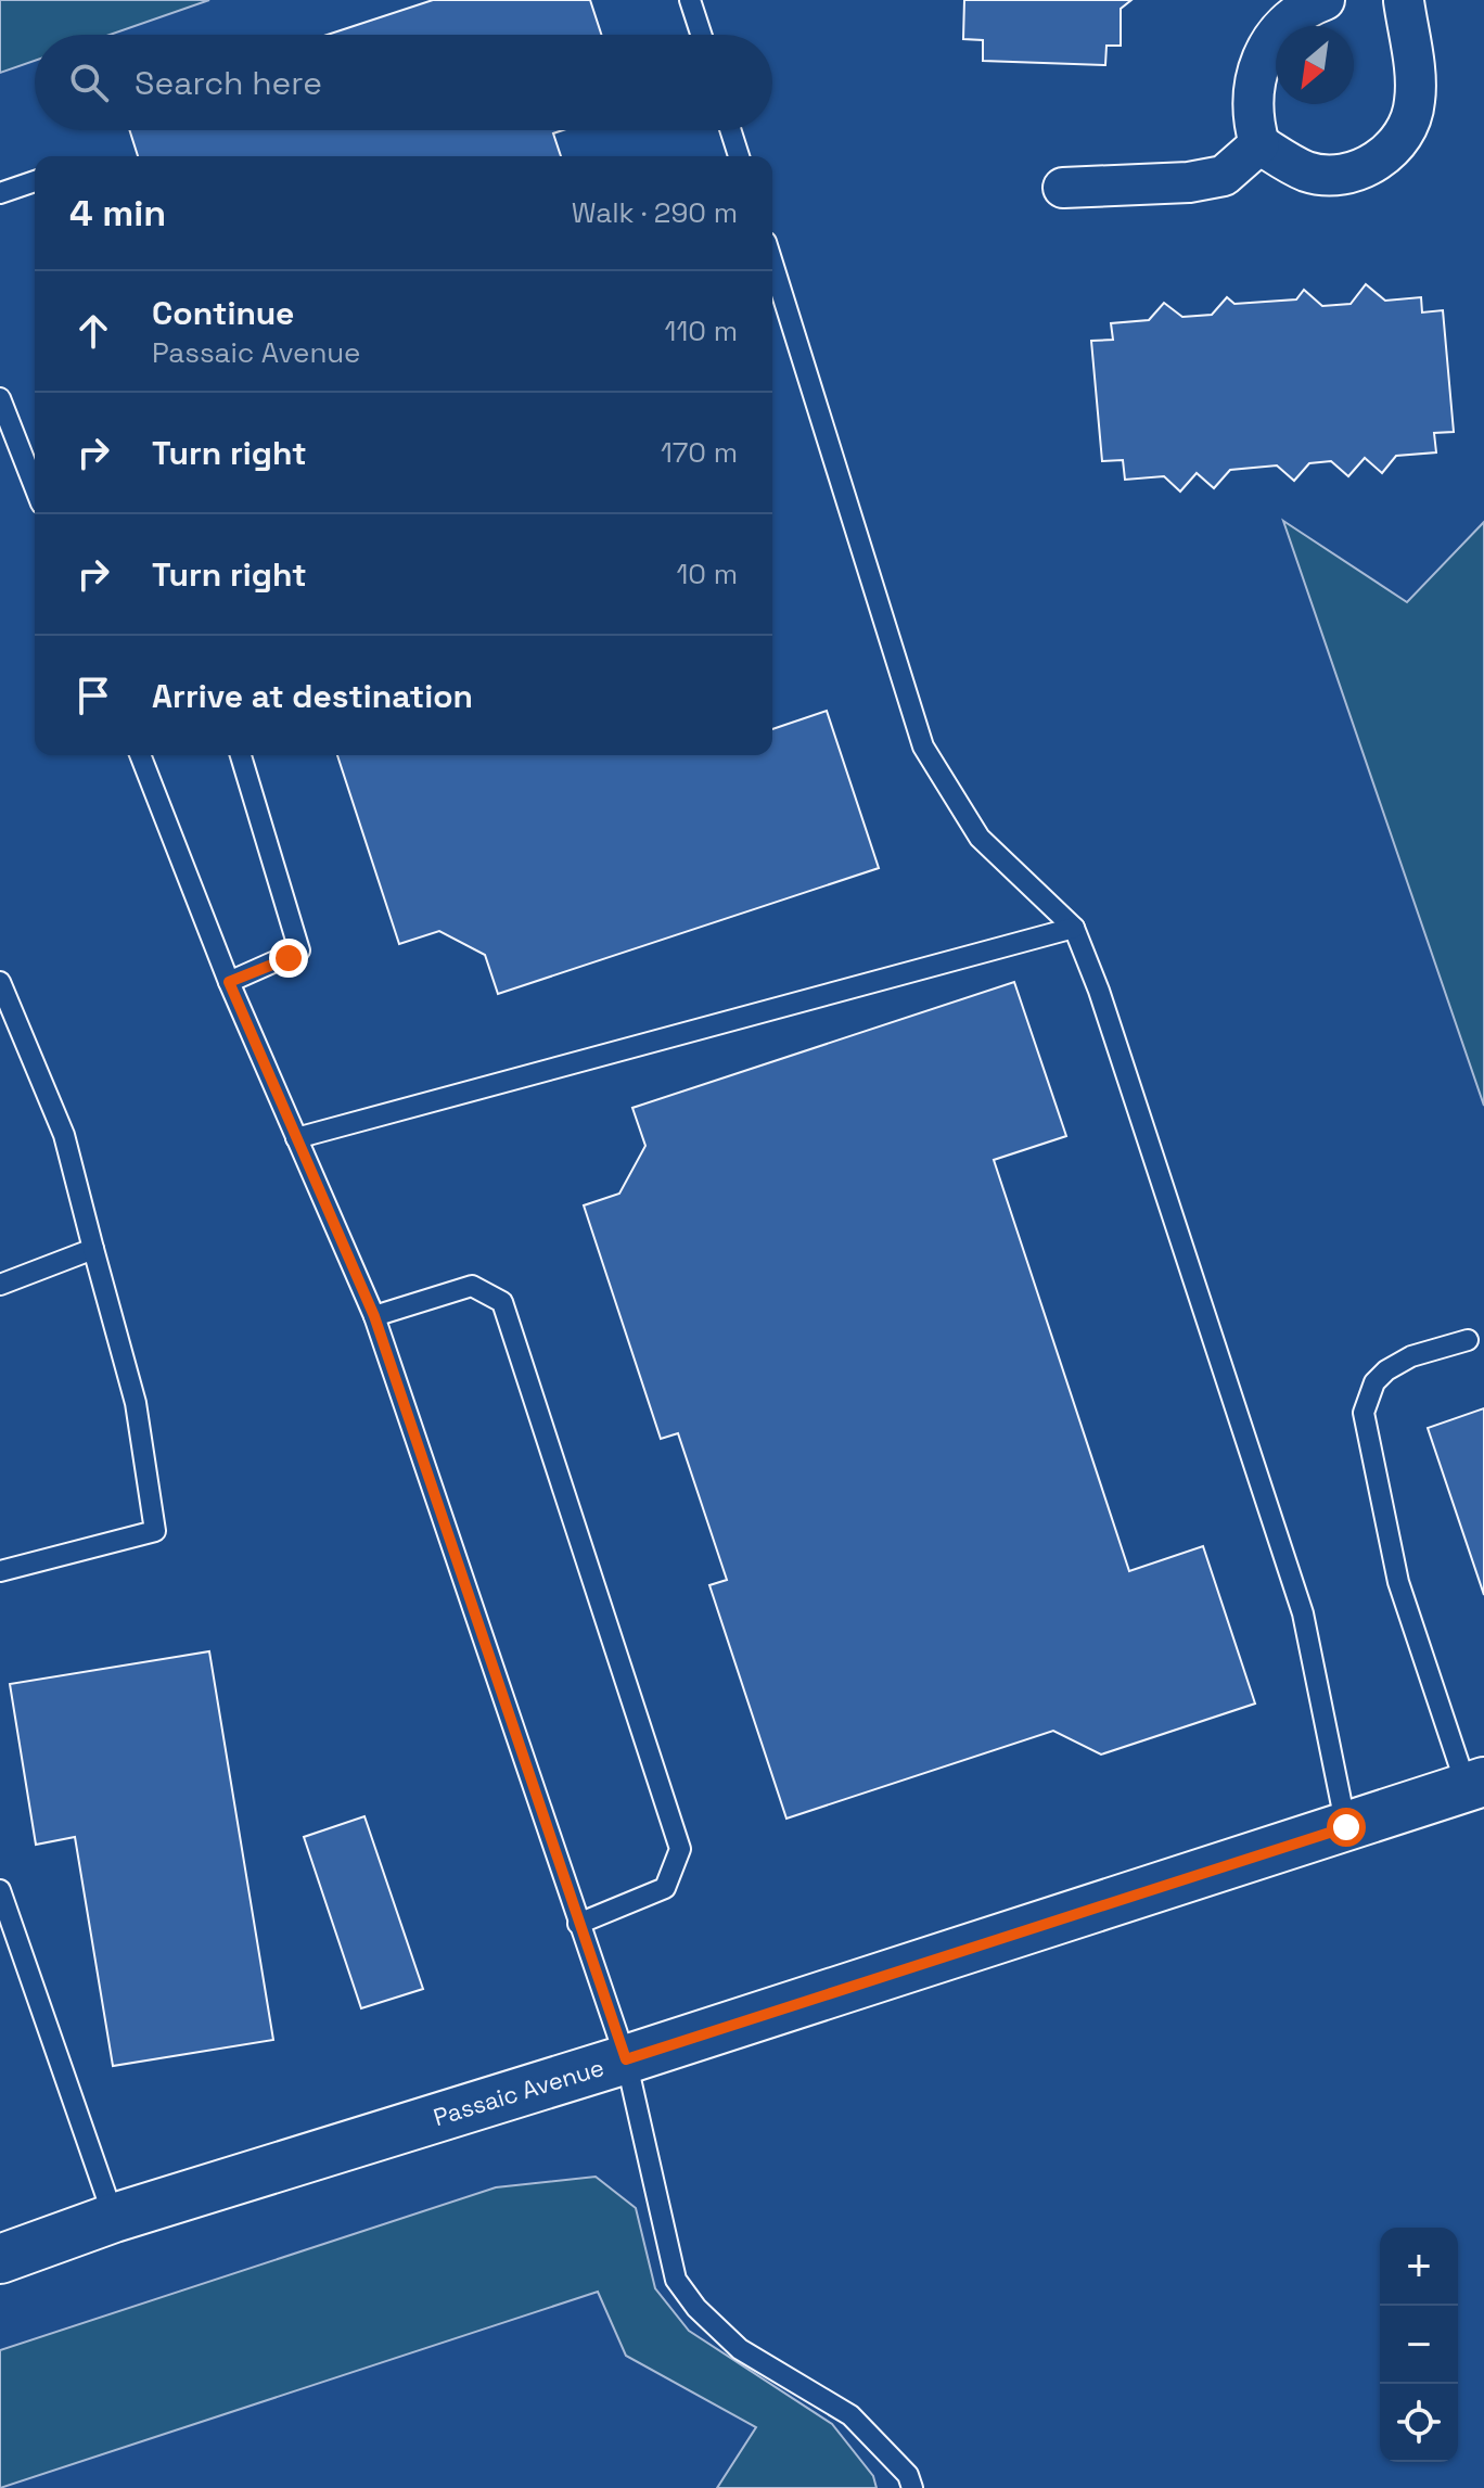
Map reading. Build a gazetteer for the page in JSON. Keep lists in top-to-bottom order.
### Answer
{
  "streets": {
    "main road": ["Passaic Avenue"]
  },
  "north": "bottom left",
  "page": {
    "search": "Search here",
    "heading": ["4 min", "Walk · 290 m"],
    "list": [
      ["Continue", "Passaic Avenue", "110 m"],
      ["Turn right", "170 m"],
      ["Turn right", "10 m"],
      "Arrive at destination"
    ],
    "map_buttons": ["+", "−"]
  }
}
